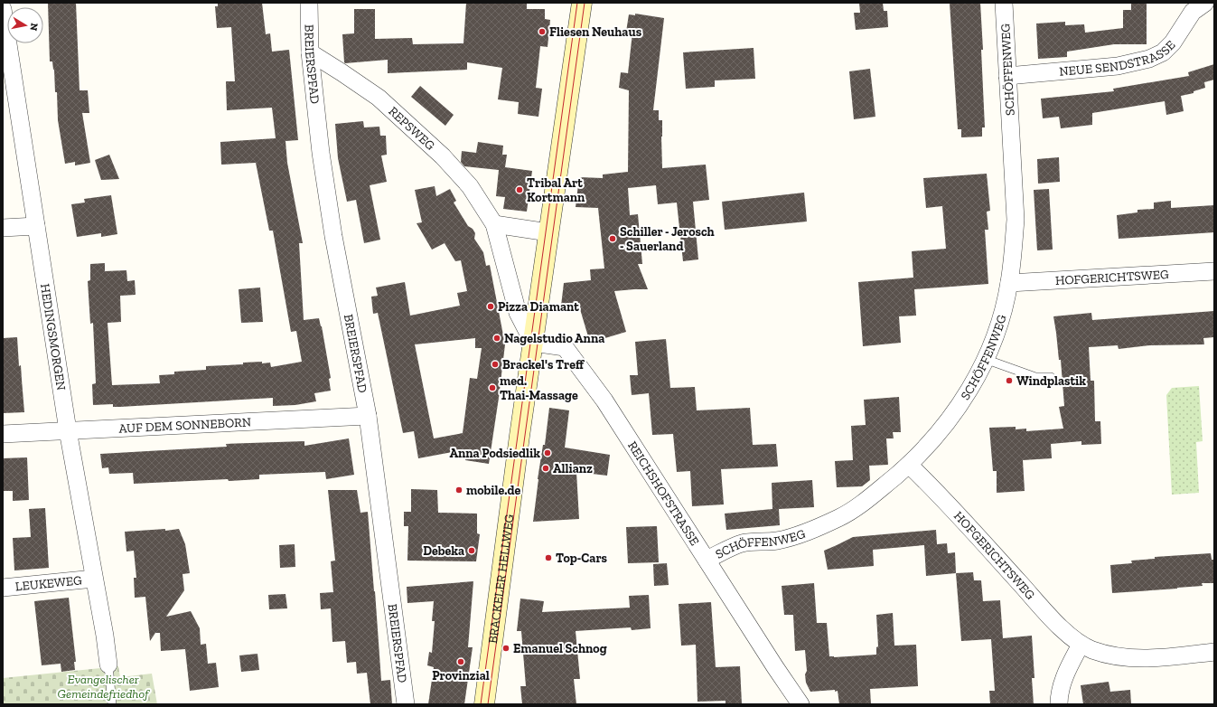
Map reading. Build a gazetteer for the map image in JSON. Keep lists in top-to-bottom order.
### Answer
{
  "streets": {
    "main road": ["BRACKELER HELLWEG"],
    "street": [
      "NEUE SENDSTRASSE",
      "BREIERSPFAD",
      "SCHÖFFENWEG",
      "REPSWEG",
      "HOFGERICHTSWEG",
      "HEDINGSMORGEN",
      "AUF DEM SONNEBORN",
      "REICHSHOFSTRASSE",
      "LEUKEWEG"
    ]
  },
  "crossings": [
    ["NEUE SENDSTRASSE", "SCHÖFFENWEG"],
    ["BREIERSPFAD", "REPSWEG"],
    ["BREIERSPFAD", "AUF DEM SONNEBORN"],
    ["SCHÖFFENWEG", "HOFGERICHTSWEG"],
    ["SCHÖFFENWEG", "REICHSHOFSTRASSE"],
    ["REPSWEG", "REICHSHOFSTRASSE"],
    ["REPSWEG", "BRACKELER HELLWEG"],
    ["HEDINGSMORGEN", "AUF DEM SONNEBORN"],
    ["HEDINGSMORGEN", "LEUKEWEG"],
    ["REICHSHOFSTRASSE", "BRACKELER HELLWEG"]
  ],
  "parks": ["Evangelischer Gemeindefriedhof"],
  "places": [
    "Fliesen Neuhaus",
    "Tribal Art Kortmann",
    "Schiller - Jerosch - Sauerland",
    "Pizza Diamant",
    "Nagelstudio Anna",
    "Brackel's Treff",
    "Windplastik",
    "med. Thai-Massage",
    "Anna Podsiedlik",
    "Allianz",
    "mobile.de",
    "Debeka",
    "Top-Cars",
    "Emanuel Schnog",
    "Provinzial"
  ],
  "north": "right"
}
